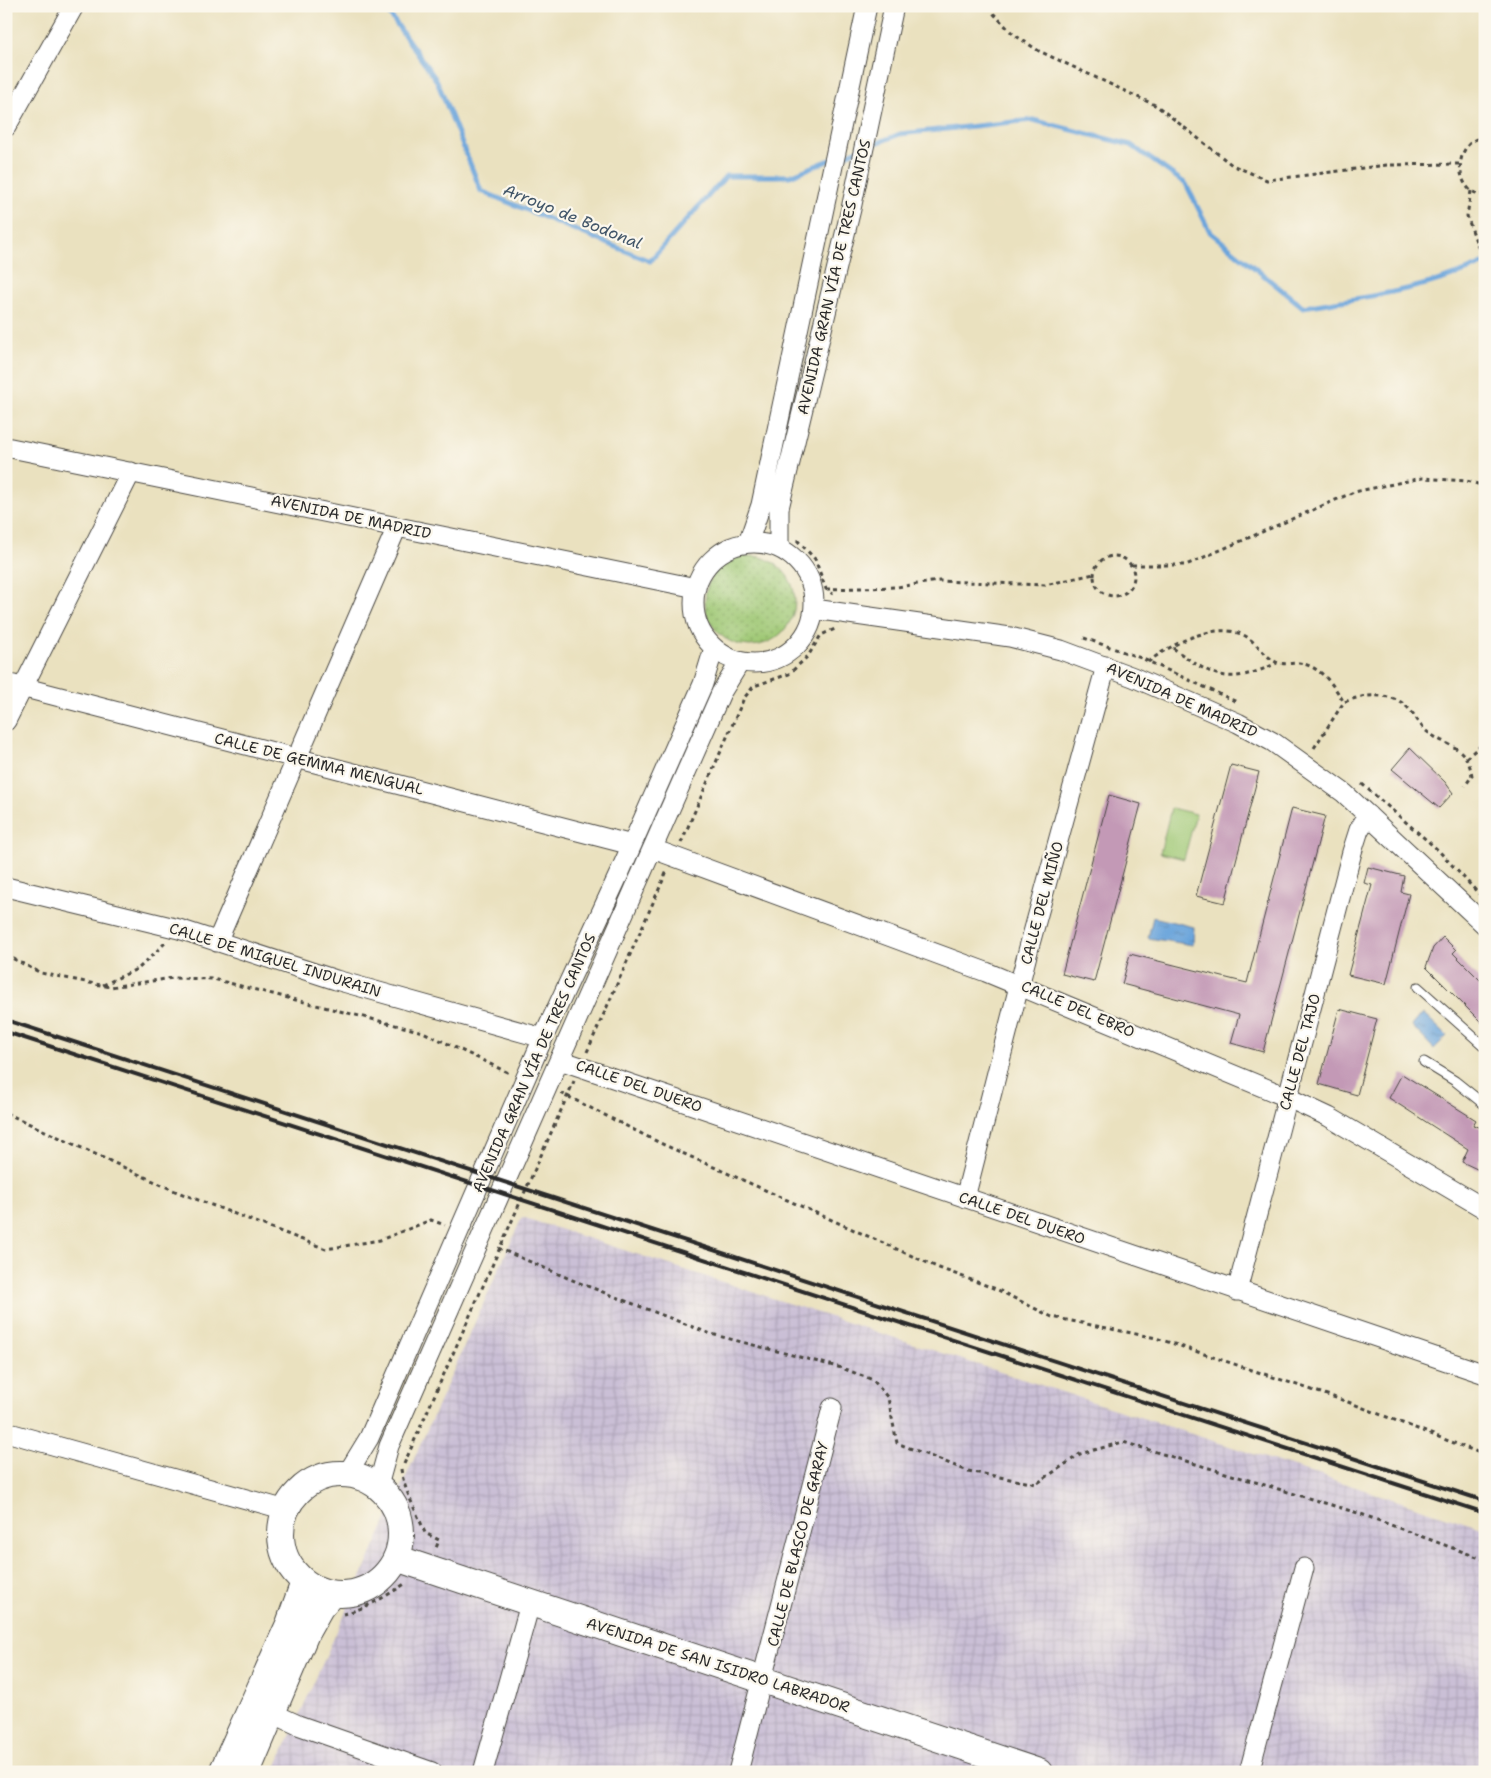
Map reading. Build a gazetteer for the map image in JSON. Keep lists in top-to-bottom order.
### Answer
{
  "streets": {
    "street": [
      "AVENIDA GRAN VÍA DE TRES CANTOS",
      "AVENIDA DE MADRID",
      "CALLE DE GEMMA MENGUAL",
      "CALLE DEL MIÑO",
      "CALLE DE MIGUEL INDURAIN",
      "CALLE DEL EBRO",
      "CALLE DEL TAJO",
      "CALLE DEL DUERO",
      "CALLE DE BLASCO DE GARAY",
      "AVENIDA DE SAN ISIDRO LABRADOR"
    ]
  },
  "crossings": [
    ["AVENIDA GRAN VÍA DE TRES CANTOS", "AVENIDA DE MADRID"],
    ["AVENIDA GRAN VÍA DE TRES CANTOS", "CALLE DE GEMMA MENGUAL"],
    ["AVENIDA GRAN VÍA DE TRES CANTOS", "CALLE DE MIGUEL INDURAIN"],
    ["AVENIDA GRAN VÍA DE TRES CANTOS", "CALLE DEL EBRO"],
    ["AVENIDA GRAN VÍA DE TRES CANTOS", "CALLE DEL DUERO"],
    ["AVENIDA GRAN VÍA DE TRES CANTOS", "AVENIDA DE SAN ISIDRO LABRADOR"],
    ["AVENIDA DE MADRID", "CALLE DEL MIÑO"],
    ["AVENIDA DE MADRID", "CALLE DEL TAJO"],
    ["CALLE DEL MIÑO", "CALLE DEL EBRO"],
    ["CALLE DEL MIÑO", "CALLE DEL DUERO"],
    ["CALLE DEL EBRO", "CALLE DEL TAJO"],
    ["CALLE DEL TAJO", "CALLE DEL DUERO"],
    ["CALLE DE BLASCO DE GARAY", "AVENIDA DE SAN ISIDRO LABRADOR"]
  ],
  "water": ["Arroyo de Bodonal"]
}
